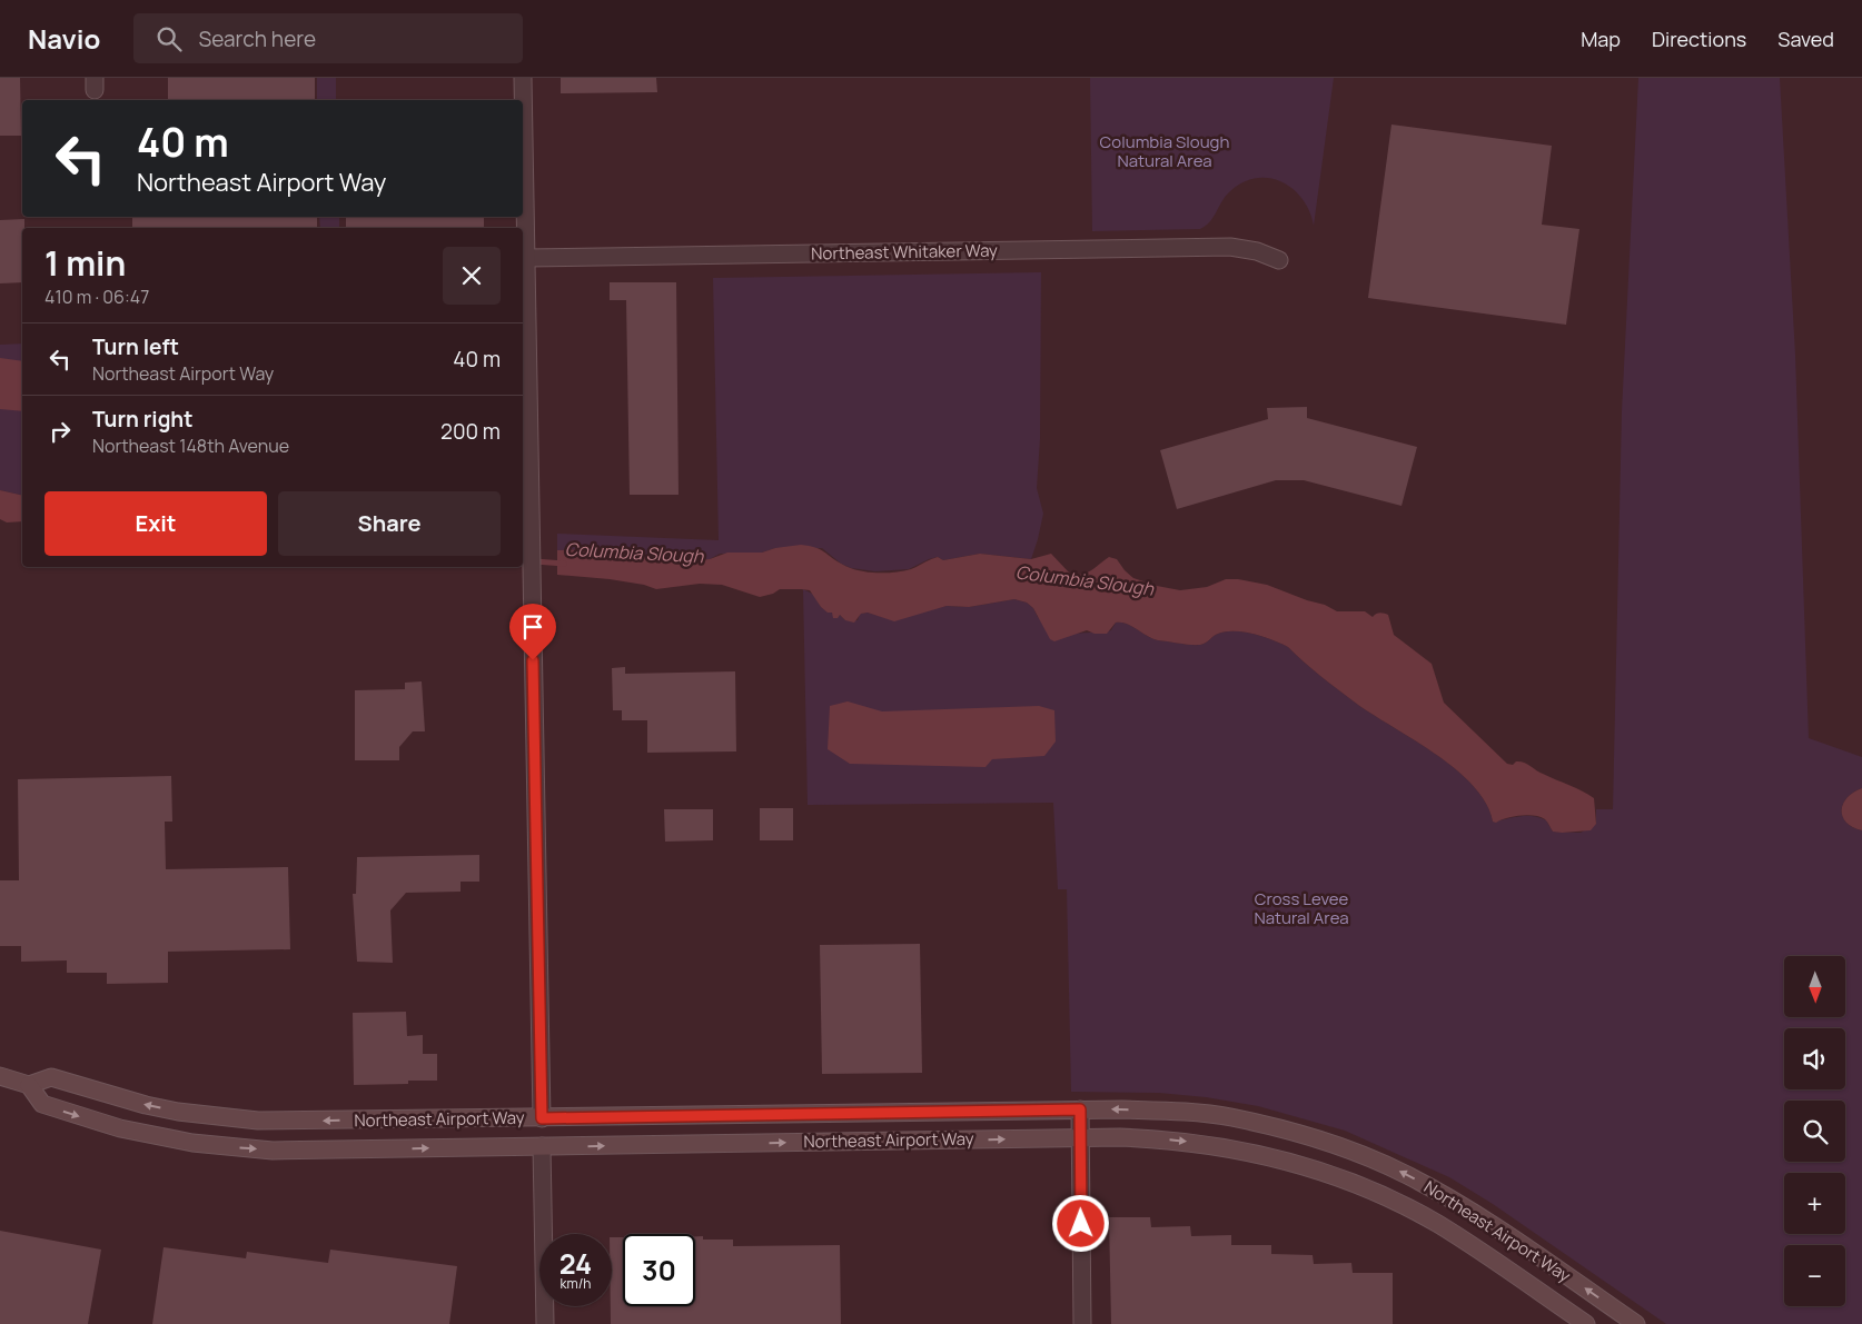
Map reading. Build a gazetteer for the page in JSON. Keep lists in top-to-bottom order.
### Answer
{
  "streets": {
    "main road": ["Northeast Airport Way"],
    "street": ["Northeast Whitaker Way"]
  },
  "water": ["Columbia Slough"],
  "parks": ["Columbia Slough Natural Area", "Cross Levee Natural Area"],
  "north": "bottom",
  "page": {
    "header": "Navio",
    "search": "Search here",
    "nav": ["Map", "Directions", "Saved"],
    "turn": ["40 m", "Northeast Airport Way"],
    "heading": ["1 min", "410 m · 06:47"],
    "list": [
      {
        "name": "Turn left",
        "note": "Northeast Airport Way",
        "value": "40 m"
      },
      {
        "name": "Turn right",
        "note": "Northeast 148th Avenue",
        "value": "200 m"
      }
    ],
    "buttons": ["Exit", "Share"],
    "map_buttons": ["+", "−"],
    "speed": "24 km/h",
    "limit": "30"
  }
}
